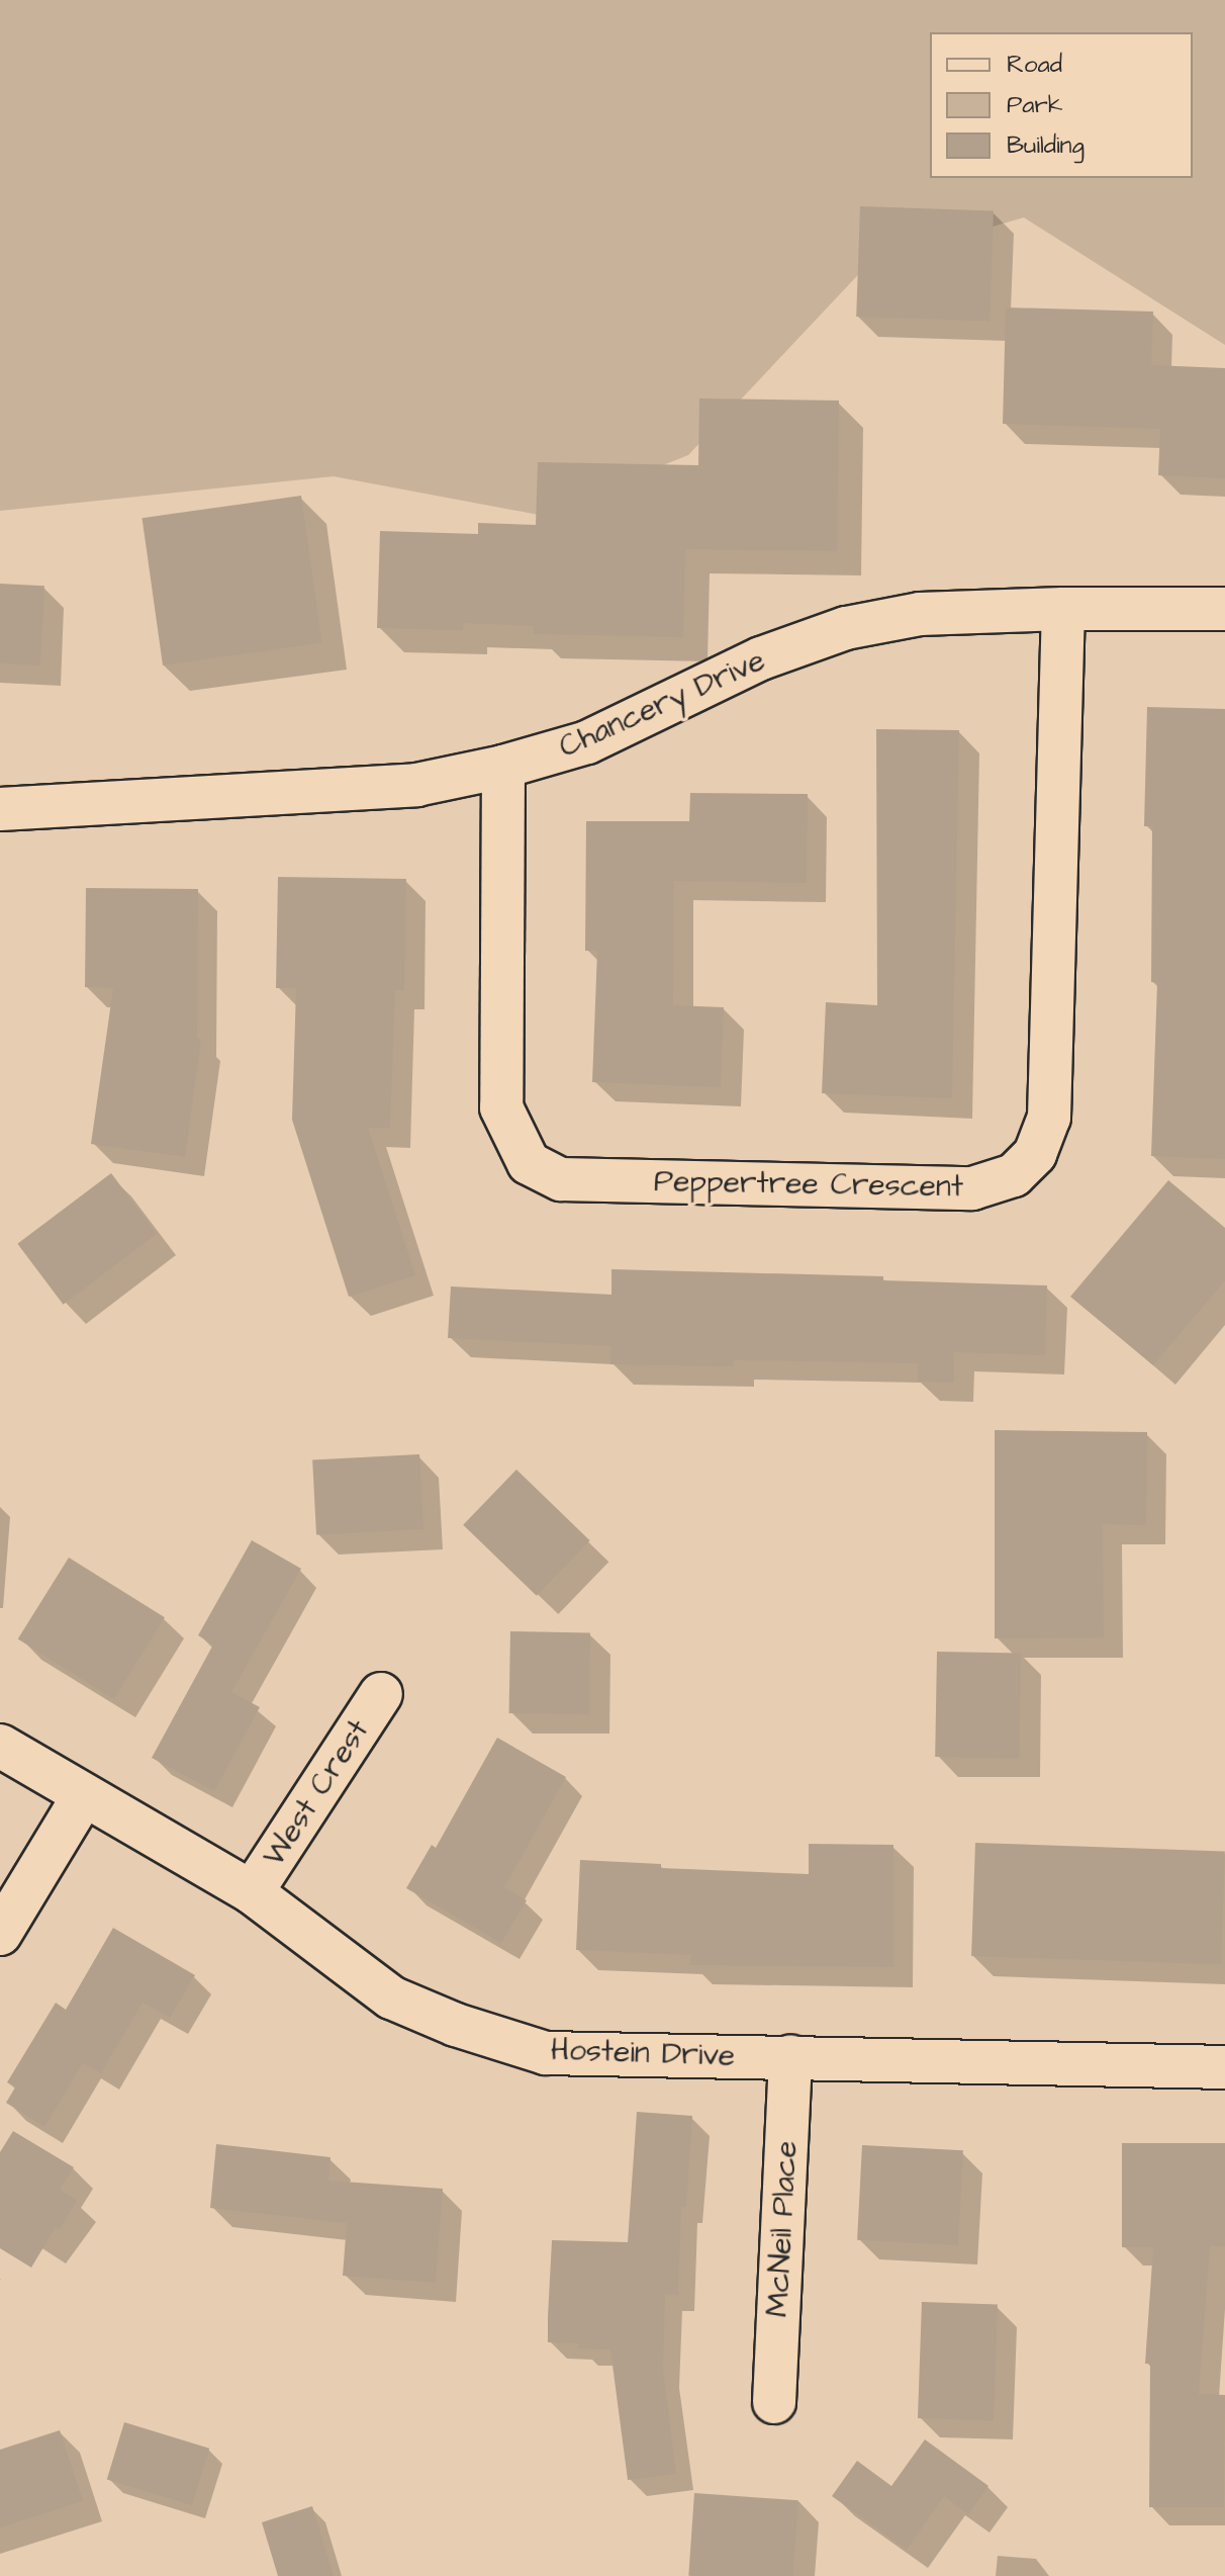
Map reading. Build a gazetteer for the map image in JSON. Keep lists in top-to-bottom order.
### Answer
{
  "streets": {
    "street": [
      "Chancery Drive",
      "Peppertree Crescent",
      "West Crest",
      "Hostein Drive",
      "McNeil Place"
    ]
  },
  "crossings": [
    ["Chancery Drive", "Peppertree Crescent"],
    ["West Crest", "Hostein Drive"],
    ["Hostein Drive", "McNeil Place"]
  ],
  "legend": ["Road", "Park", "Building"]
}
